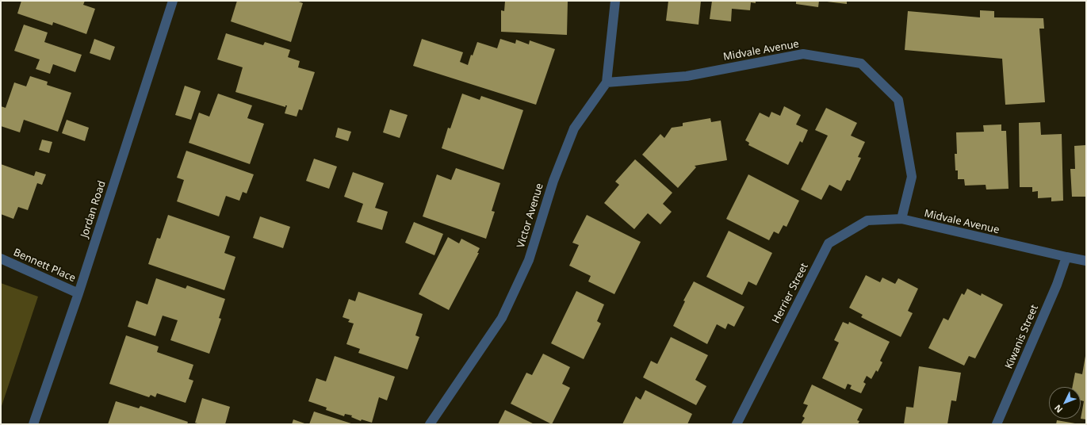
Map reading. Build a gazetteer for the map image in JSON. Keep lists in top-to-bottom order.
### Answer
{
  "streets": {
    "street": [
      "Midvale Avenue",
      "Jordan Road",
      "Victor Avenue",
      "Bennett Place",
      "Herrier Street",
      "Kiwanis Street"
    ]
  },
  "crossings": [
    ["Midvale Avenue", "Victor Avenue"],
    ["Midvale Avenue", "Herrier Street"],
    ["Midvale Avenue", "Kiwanis Street"],
    ["Jordan Road", "Bennett Place"]
  ],
  "north": "bottom left"
}
